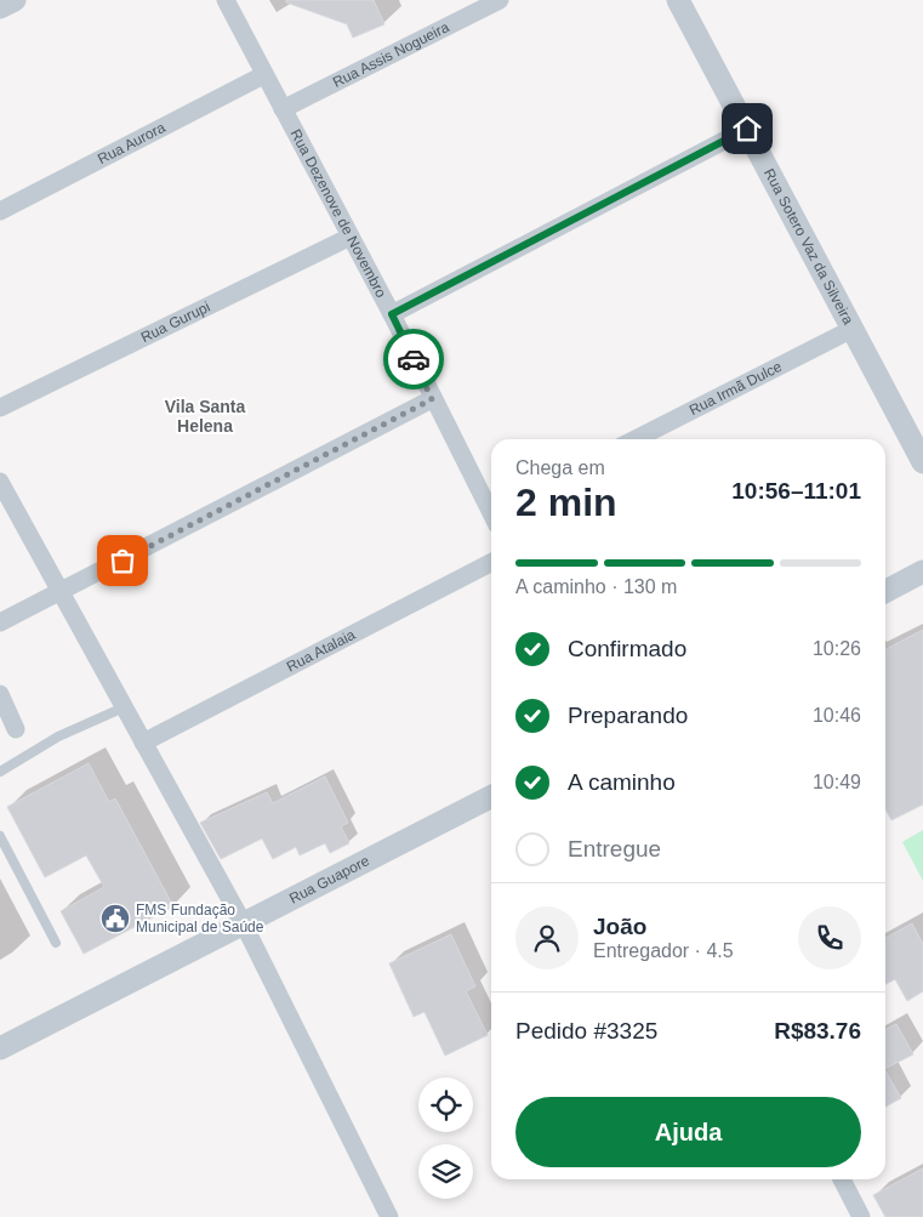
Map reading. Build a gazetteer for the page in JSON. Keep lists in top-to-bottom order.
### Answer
{
  "streets": {
    "street": [
      "Rua Assis Nogueira",
      "Rua Aurora",
      "Rua Dezenove de Novembro",
      "Rua Sotero Vaz da Silveira",
      "Rua Gurupi",
      "Rua Irmã Dulce",
      "Rua Atalaia",
      "Rua Guapore"
    ]
  },
  "crossings": [
    ["Rua Assis Nogueira", "Rua Dezenove de Novembro"],
    ["Rua Aurora", "Rua Dezenove de Novembro"],
    ["Rua Dezenove de Novembro", "Rua Gurupi"],
    ["Rua Sotero Vaz da Silveira", "Rua Irmã Dulce"]
  ],
  "districts": ["Vila Santa Helena"],
  "places": {
    "public building": ["FMS Fundação Municipal de Saúde"]
  },
  "page": {
    "heading": ["2 min", "Chega em", "10:56–11:01"],
    "panel": [
      "João",
      "Entregador · 4.5",
      "Pedido #3325",
      "R$83.76"
    ],
    "bar": "A caminho · 130 m",
    "list": [
      ["Confirmado", "10:26"],
      ["Preparando", "10:46"],
      ["A caminho", "10:49"],
      "Entregue"
    ],
    "buttons": "Ajuda"
  }
}
